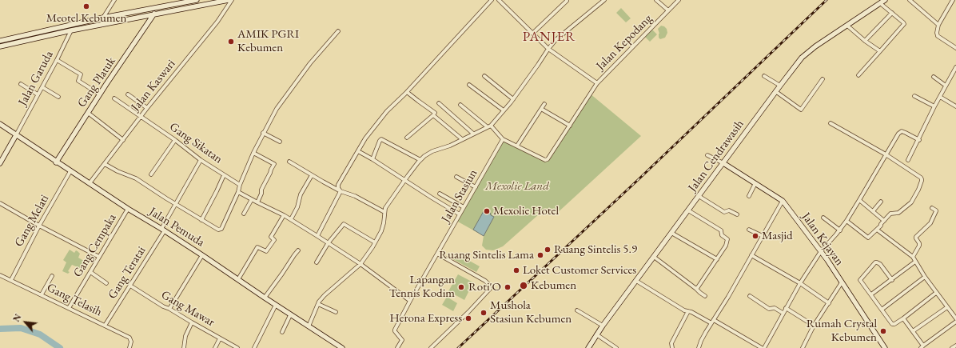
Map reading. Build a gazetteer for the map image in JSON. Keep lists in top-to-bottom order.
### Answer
{
  "streets": {
    "main road": [
      "Gang Platuk",
      "Jalan Cendrawasih",
      "Jalan Pemuda",
      "Jalan Kejayan"
    ],
    "street": [
      "Jalan Kepodang",
      "Jalan Garuda",
      "Jalan Kaswari",
      "Gang Sikatan",
      "Jalan Stasiun",
      "Gang Melati",
      "Gang Cempaka",
      "Gang Teratai",
      "Gang Telasih",
      "Gang Mawar"
    ]
  },
  "crossings": [
    ["Jalan Garuda", "Jalan Pemuda"],
    ["Gang Platuk", "Jalan Pemuda"],
    ["Jalan Kaswari", "Gang Sikatan"],
    ["Jalan Kaswari", "Jalan Pemuda"],
    ["Gang Sikatan", "Gang Teratai"],
    ["Jalan Cendrawasih", "Jalan Kejayan"],
    ["Gang Melati", "Jalan Pemuda"],
    ["Gang Melati", "Gang Telasih"],
    ["Jalan Pemuda", "Gang Cempaka"],
    ["Jalan Pemuda", "Gang Teratai"],
    ["Gang Cempaka", "Gang Telasih"],
    ["Gang Teratai", "Gang Telasih"],
    ["Gang Teratai", "Gang Mawar"]
  ],
  "districts": ["PANJER"],
  "parks": ["Mexolie Land"],
  "places": [
    "Meotel Kebumen",
    "AMIK PGRI Kebumen",
    "Mexolie Hotel",
    "Masjid",
    "Ruang Sintelis 5.9",
    "Ruang Sintelis Lama",
    "Loket Customer Services",
    "Kebumen",
    "Lapangan Tennis Kodim",
    "Roti'O",
    "Mushola Stasiun Kebumen",
    "Herona Express",
    "Rumah Crystal Kebumen"
  ],
  "north": "top left"
}
